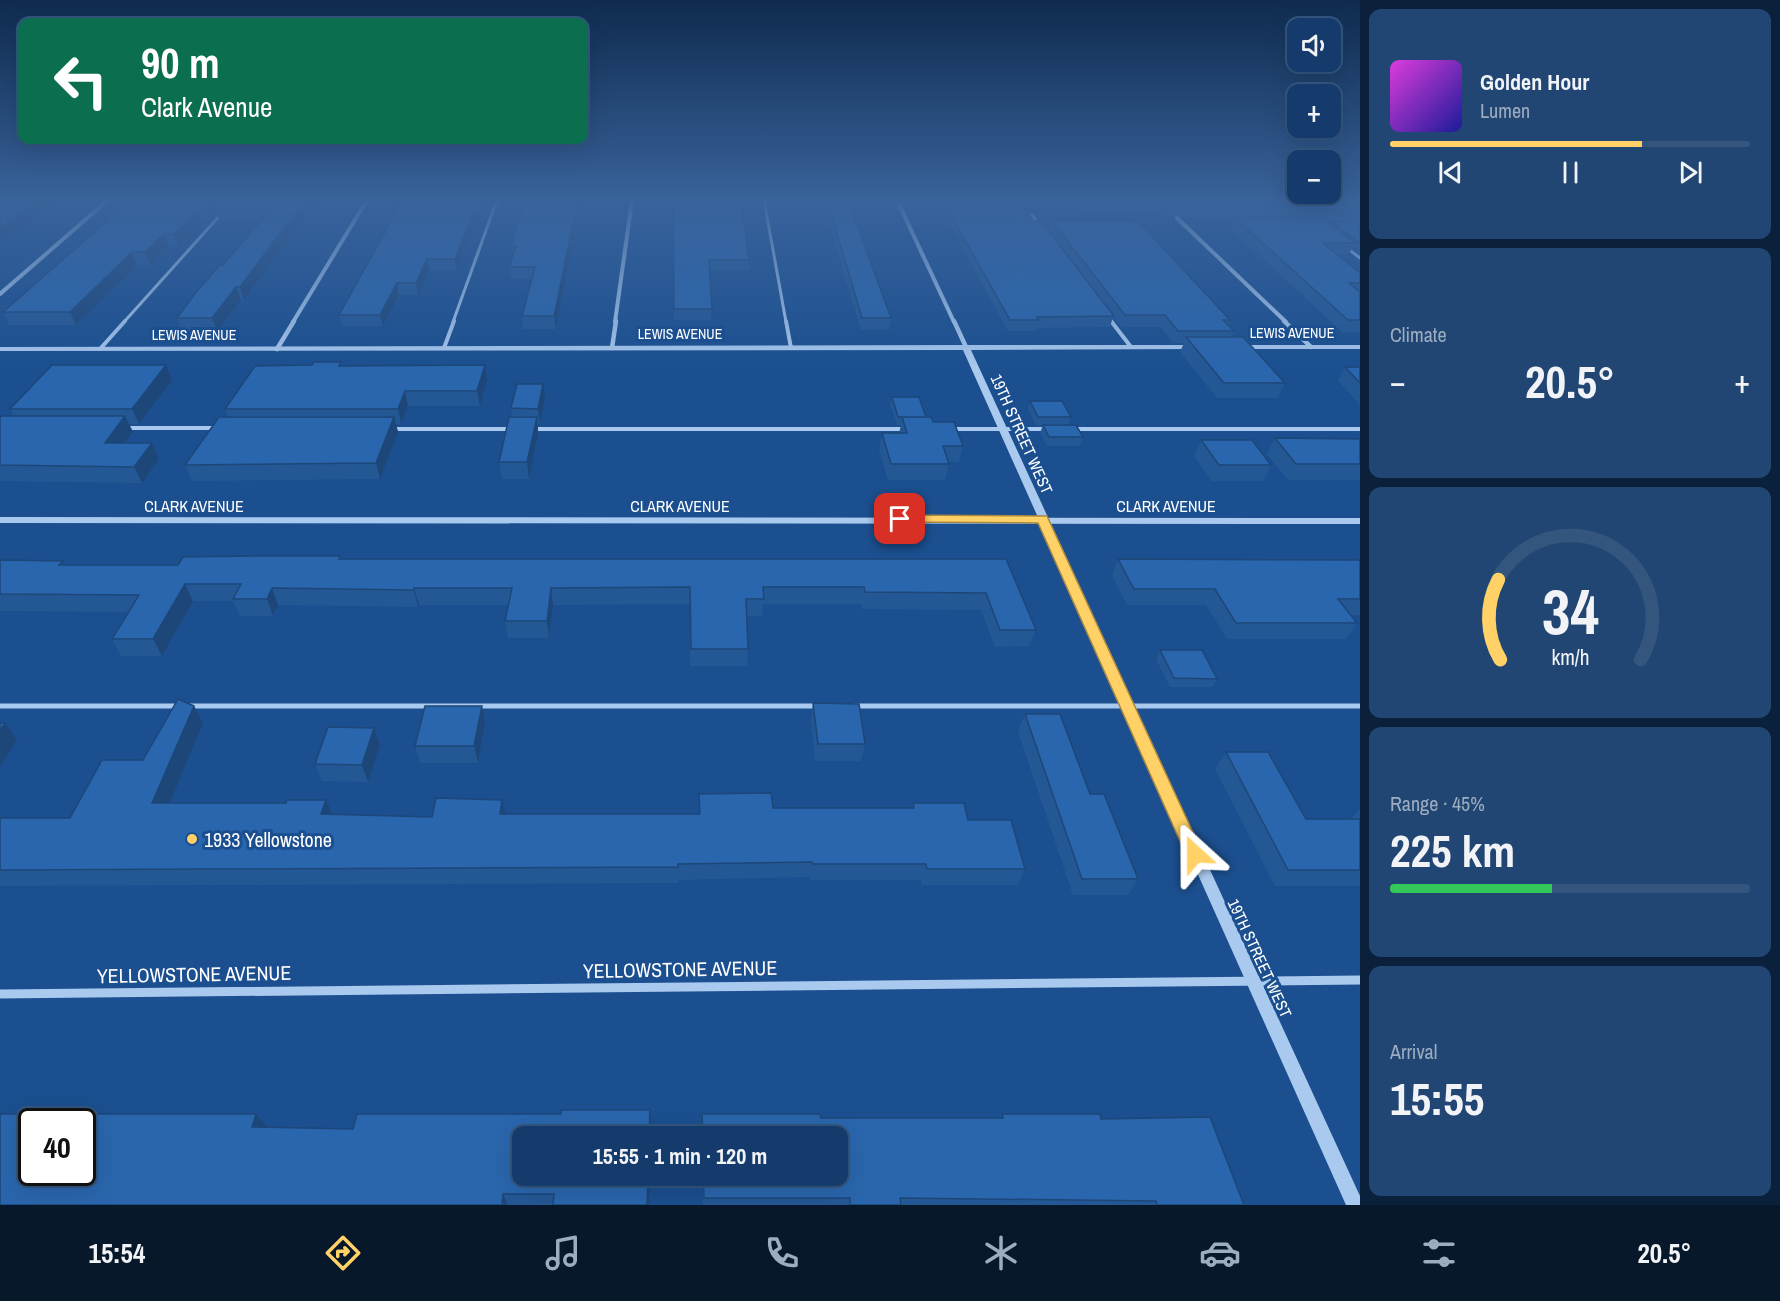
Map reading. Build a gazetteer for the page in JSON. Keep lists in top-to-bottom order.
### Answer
{
  "streets": {
    "street": [
      "LEWIS AVENUE",
      "19TH STREET WEST",
      "CLARK AVENUE",
      "YELLOWSTONE AVENUE"
    ]
  },
  "crossings": [
    ["LEWIS AVENUE", "19TH STREET WEST"],
    ["19TH STREET WEST", "CLARK AVENUE"],
    ["19TH STREET WEST", "YELLOWSTONE AVENUE"]
  ],
  "places": ["1933 Yellowstone"],
  "page": {
    "map_buttons": ["+", "−"],
    "turn": ["90 m", "Clark Avenue"],
    "song": ["Golden Hour", "Lumen"],
    "tile": [
      "Climate",
      ["Range · 45%", "225 km"],
      ["Arrival", "15:55"]
    ],
    "heat": ["−", "20.5°", "+"],
    "limit": "40",
    "trip": "15:55 · 1 min · 120 m",
    "tabs": ["15:54", "20.5°"],
    "gauge": ["34", "km/h"]
  }
}
